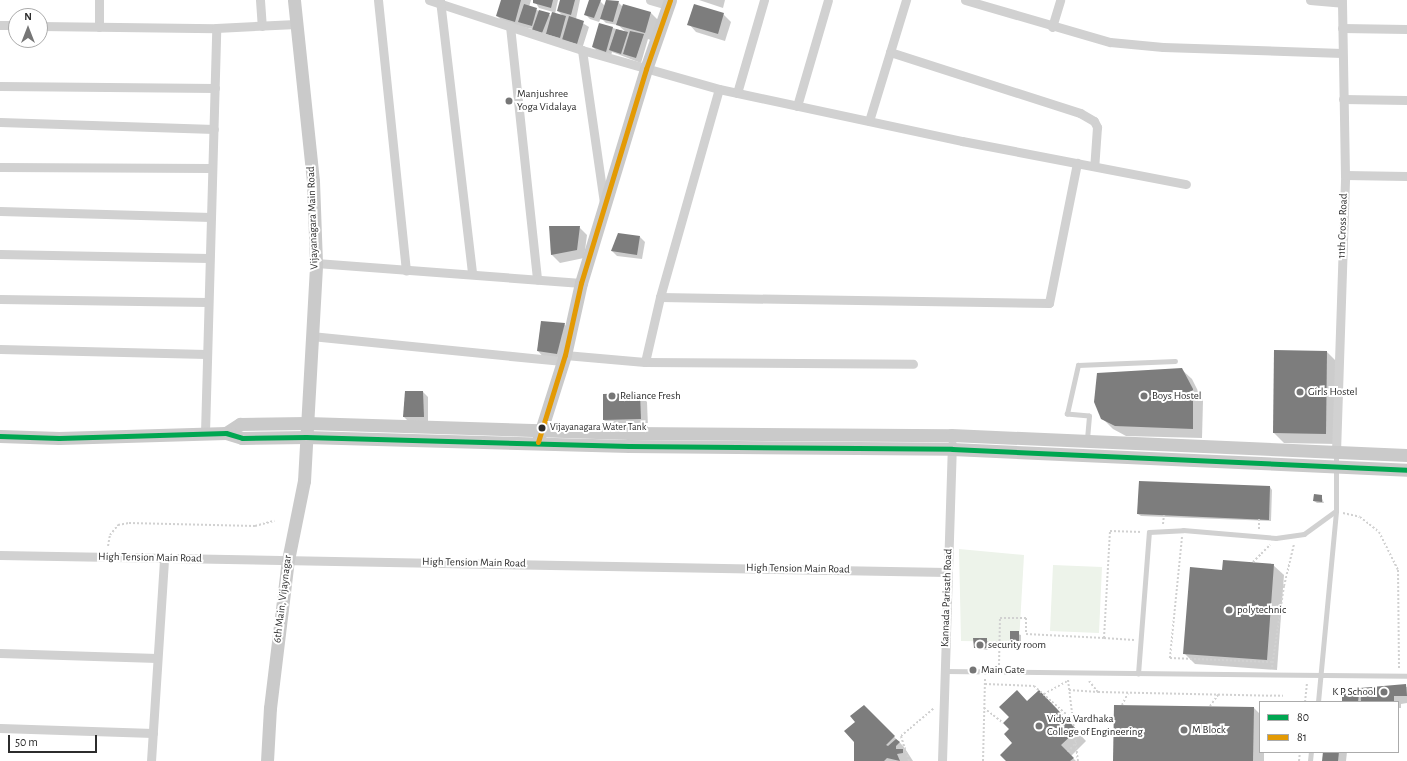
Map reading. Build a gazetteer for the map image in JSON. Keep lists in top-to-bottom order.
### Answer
{
  "streets": {
    "main road": ["Vijayanagara Main Road", "6th Main, Vijaynagar"],
    "street": ["11th Cross Road", "High Tension Main Road", "Kannada Parisath Road"]
  },
  "crossings": [
    ["Vijayanagara Main Road", "6th Main, Vijaynagar"],
    ["High Tension Main Road", "Kannada Parisath Road"],
    ["High Tension Main Road", "6th Main, Vijaynagar"]
  ],
  "places": [
    "Manjushree Yoga Vidalaya",
    "Girls Hostel",
    "Reliance Fresh",
    "Boys Hostel",
    "Vijayanagara Water Tank",
    "polytechnic",
    "security room",
    "Main Gate",
    "K P School",
    "Vidya Vardhaka College of Engineering",
    "M Block"
  ],
  "lines": ["transit line 81", "transit line 80"],
  "legend": ["80", "81"],
  "scale_bar": "50 m",
  "north": "top"
}
